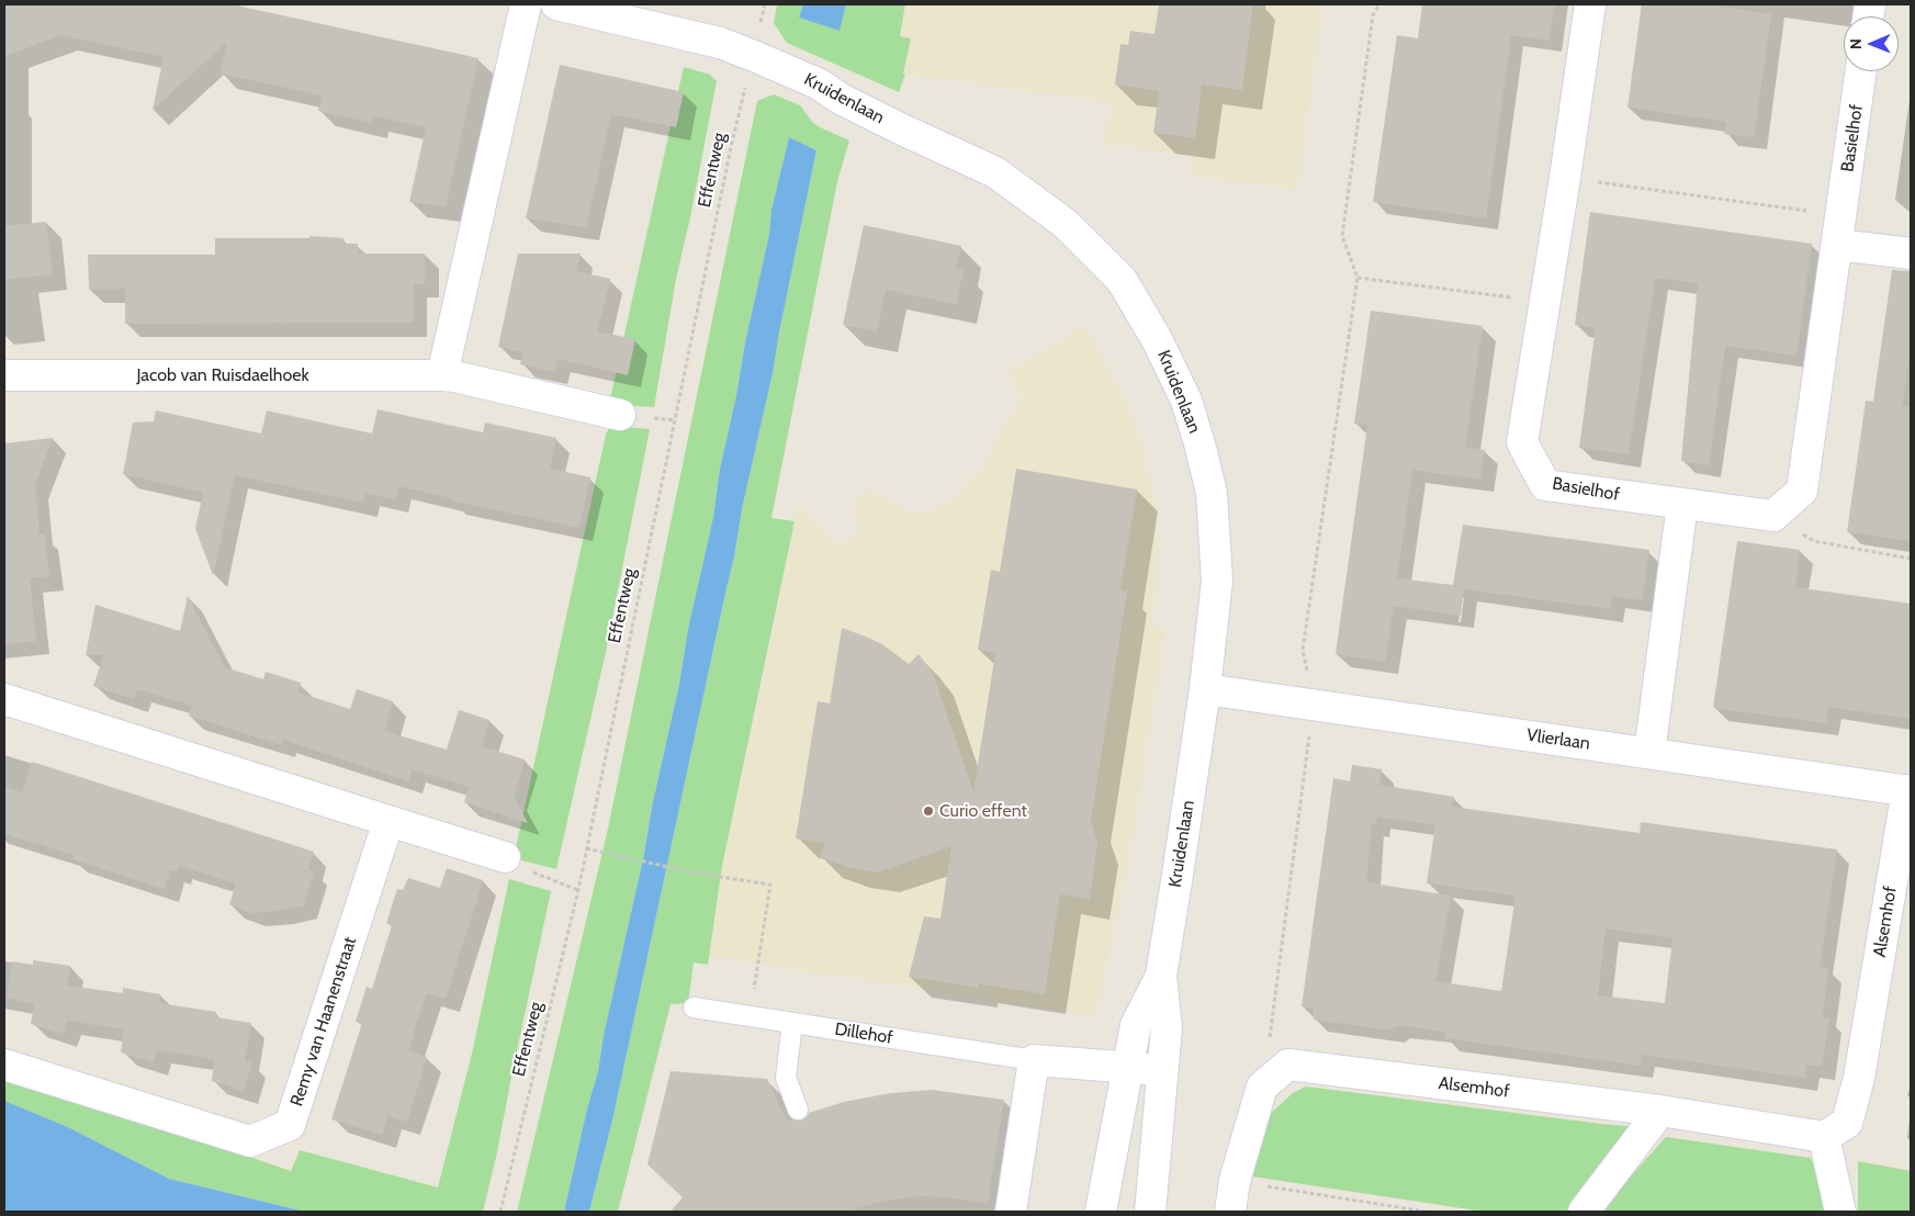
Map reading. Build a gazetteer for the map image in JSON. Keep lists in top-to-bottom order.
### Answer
{
  "streets": {
    "street": [
      "Kruidenlaan",
      "Basielhof",
      "Jacob van Ruisdaelhoek",
      "Vlierlaan",
      "Alsemhof",
      "Remy van Haanenstraat",
      "Dillehof"
    ],
    "path": ["Effentweg"]
  },
  "crossings": [
    ["Kruidenlaan", "Effentweg"],
    ["Kruidenlaan", "Vlierlaan"],
    ["Kruidenlaan", "Dillehof"],
    ["Vlierlaan", "Alsemhof"]
  ],
  "places": ["Curio effent"],
  "north": "left"
}
